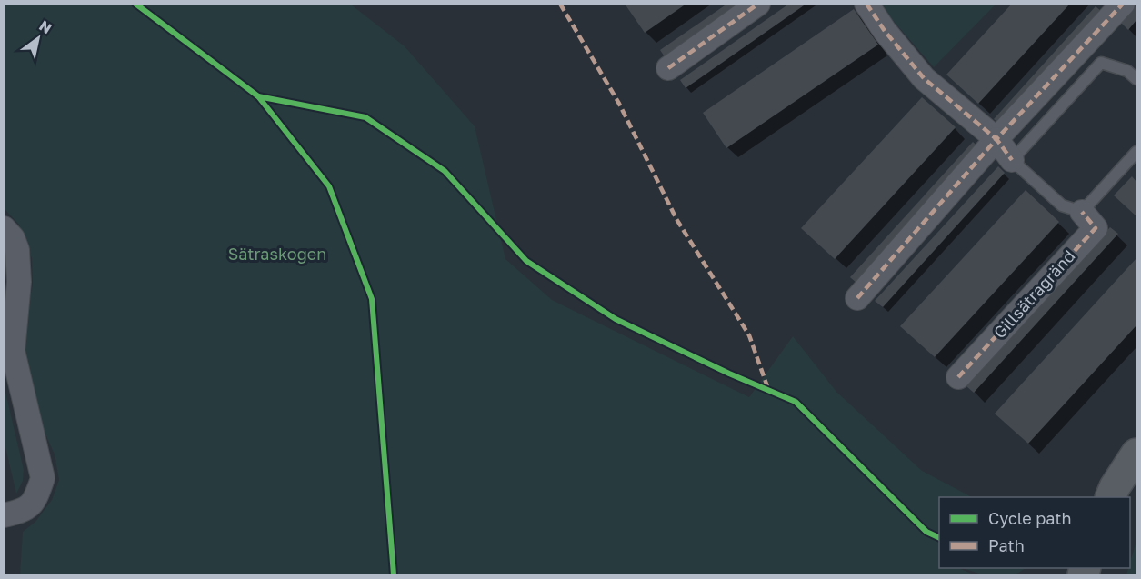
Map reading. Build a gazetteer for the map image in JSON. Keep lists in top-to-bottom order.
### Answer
{
  "streets": {
    "street": ["Gillsätragränd"]
  },
  "parks": ["Sätraskogen"],
  "legend": ["Cycle path", "Path"],
  "north": "top right"
}
